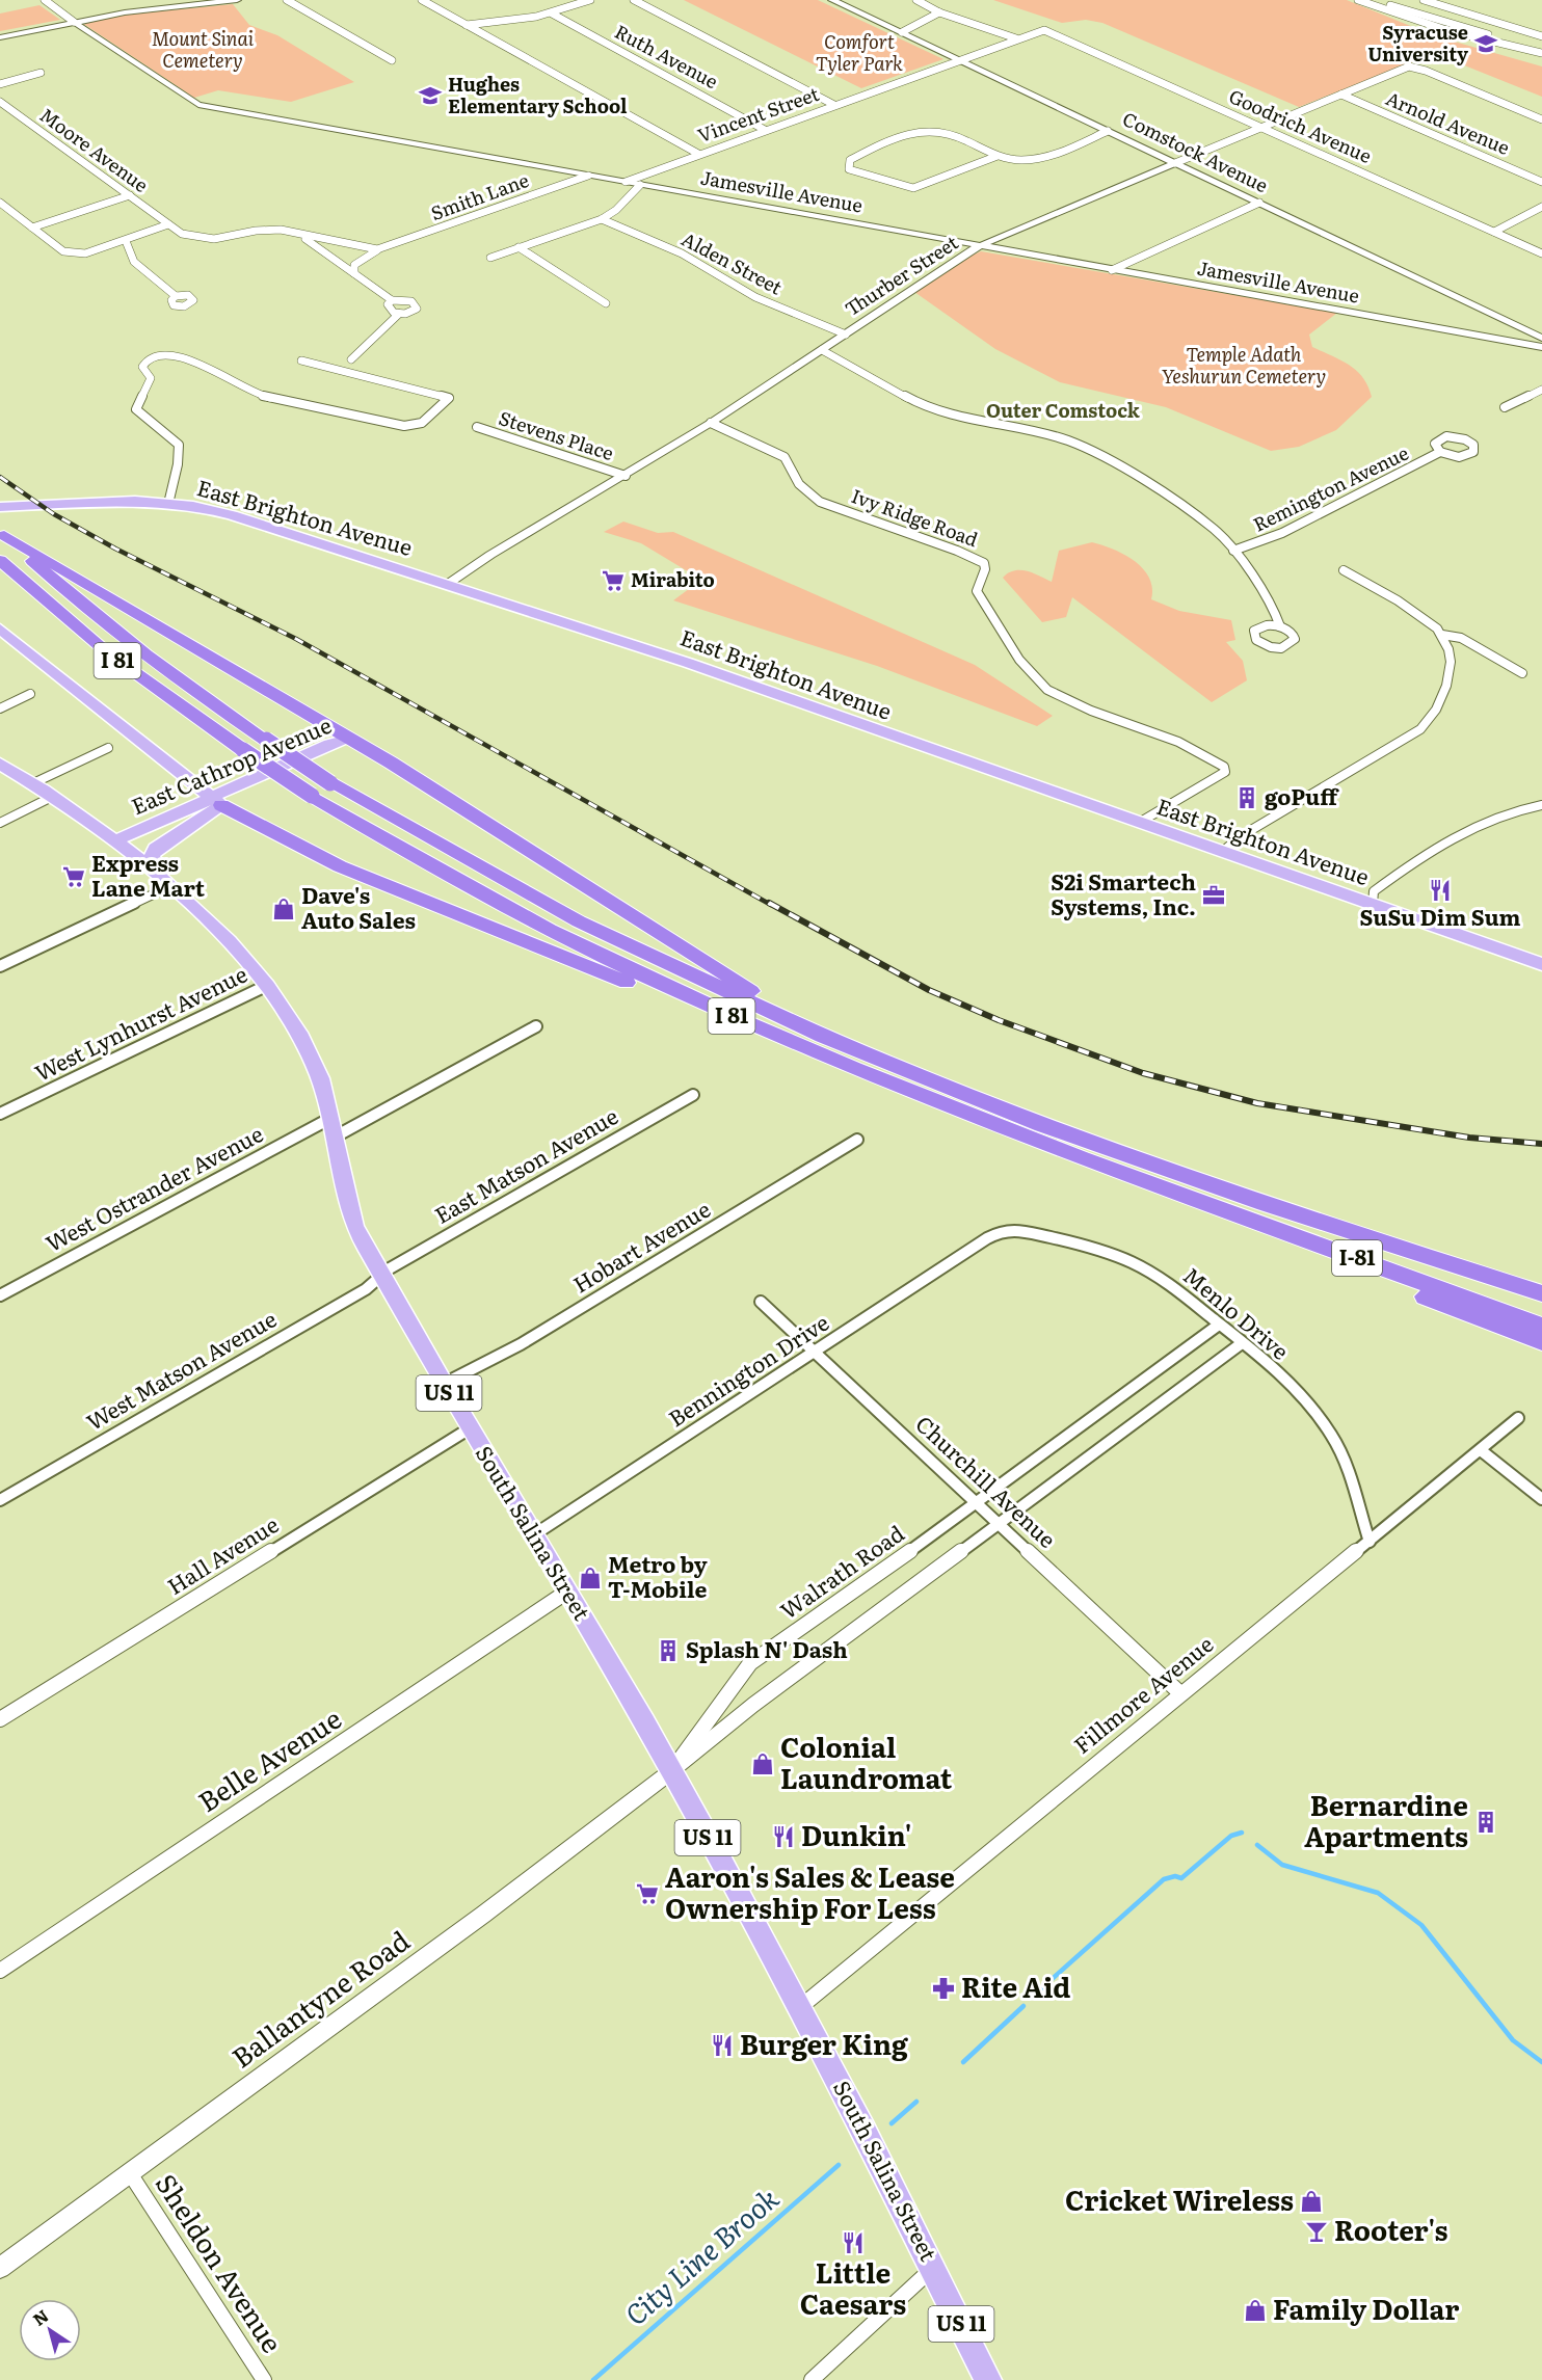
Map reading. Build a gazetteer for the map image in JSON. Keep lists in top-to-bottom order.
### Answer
{
  "streets": {
    "highway": ["I 81", "I-81"],
    "main road": [
      "East Brighton Avenue",
      "East Cathrop Avenue",
      "US 11",
      "South Salina Street"
    ],
    "street": [
      "Ruth Avenue",
      "Vincent Street",
      "Arnold Avenue",
      "Goodrich Avenue",
      "Moore Avenue",
      "Comstock Avenue",
      "Jamesville Avenue",
      "Smith Lane",
      "Alden Street",
      "Thurber Street",
      "Stevens Place",
      "Remington Avenue",
      "Ivy Ridge Road",
      "West Lynhurst Avenue",
      "East Matson Avenue",
      "West Ostrander Avenue",
      "Hobart Avenue",
      "Menlo Drive",
      "West Matson Avenue",
      "Bennington Drive",
      "Churchill Avenue",
      "Hall Avenue",
      "Walrath Road",
      "Fillmore Avenue",
      "Belle Avenue",
      "Ballantyne Road",
      "Sheldon Avenue"
    ]
  },
  "crossings": [
    ["Ruth Avenue", "Vincent Street"],
    ["Vincent Street", "Goodrich Avenue"],
    ["Vincent Street", "Comstock Avenue"],
    ["Vincent Street", "Jamesville Avenue"],
    ["Arnold Avenue", "Thurber Street"],
    ["Goodrich Avenue", "Thurber Street"],
    ["Moore Avenue", "Smith Lane"],
    ["Comstock Avenue", "Thurber Street"],
    ["Jamesville Avenue", "Smith Lane"],
    ["Jamesville Avenue", "Thurber Street"],
    ["Alden Street", "Thurber Street"],
    ["Thurber Street", "Stevens Place"],
    ["Thurber Street", "Remington Avenue"],
    ["Thurber Street", "East Brighton Avenue"],
    ["Thurber Street", "Ivy Ridge Road"],
    ["East Brighton Avenue", "Ivy Ridge Road"],
    ["I 81", "I-81"],
    ["East Cathrop Avenue", "South Salina Street"],
    ["West Lynhurst Avenue", "South Salina Street"],
    ["East Matson Avenue", "West Matson Avenue"],
    ["East Matson Avenue", "South Salina Street"],
    ["West Ostrander Avenue", "South Salina Street"],
    ["Hobart Avenue", "South Salina Street"],
    ["Menlo Drive", "Bennington Drive"],
    ["Menlo Drive", "Walrath Road"],
    ["Menlo Drive", "Fillmore Avenue"],
    ["West Matson Avenue", "South Salina Street"],
    ["Bennington Drive", "Churchill Avenue"],
    ["Bennington Drive", "South Salina Street"],
    ["Churchill Avenue", "Walrath Road"],
    ["Churchill Avenue", "Fillmore Avenue"],
    ["South Salina Street", "Hall Avenue"],
    ["South Salina Street", "Walrath Road"],
    ["South Salina Street", "Fillmore Avenue"],
    ["South Salina Street", "Belle Avenue"],
    ["South Salina Street", "Ballantyne Road"],
    ["Walrath Road", "Ballantyne Road"],
    ["Ballantyne Road", "Sheldon Avenue"]
  ],
  "districts": ["Outer Comstock"],
  "water": ["City Line Brook"],
  "parks": ["Mount Sinai Cemetery", "Comfort Tyler Park", "Temple Adath Yeshurun Cemetery"],
  "places": {
    "school or university": ["Syracuse University", "Hughes Elementary School"],
    "supermarket": ["Mirabito", "Express Lane Mart", "Aaron's Sales & Lease Ownership For Less"],
    "building": ["goPuff", "Splash N' Dash", "Bernardine Apartments"],
    "restaurant": [
      "SuSu Dim Sum",
      "Dunkin'",
      "Burger King",
      "Little Caesars"
    ],
    "office": ["S2i Smartech Systems, Inc."],
    "shop": [
      "Dave's Auto Sales",
      "Metro by T-Mobile",
      "Colonial Laundromat",
      "Cricket Wireless",
      "Family Dollar"
    ],
    "pharmacy": ["Rite Aid"],
    "bar": ["Rooter's"]
  },
  "north": "top left"
}
